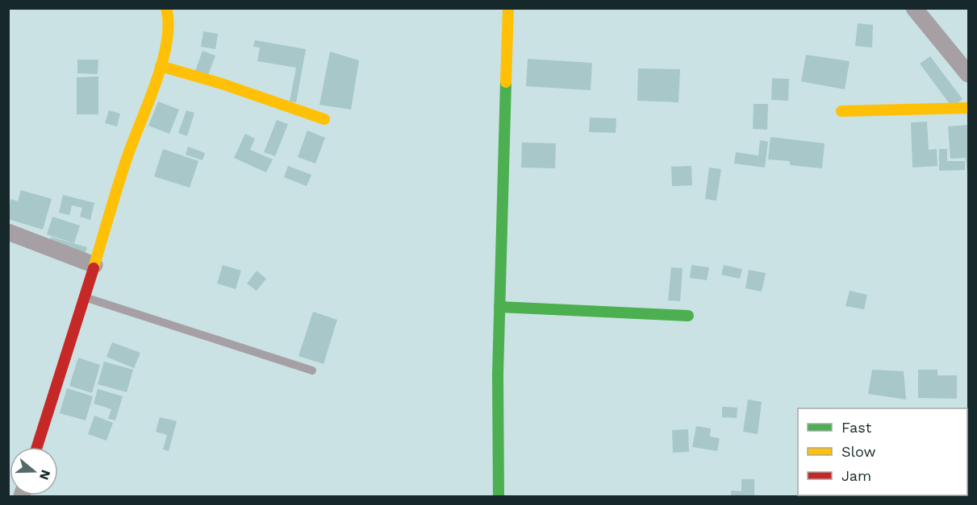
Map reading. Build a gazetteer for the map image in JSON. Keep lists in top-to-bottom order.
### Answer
{
  "legend": ["Fast", "Slow", "Jam"],
  "north": "right"
}
